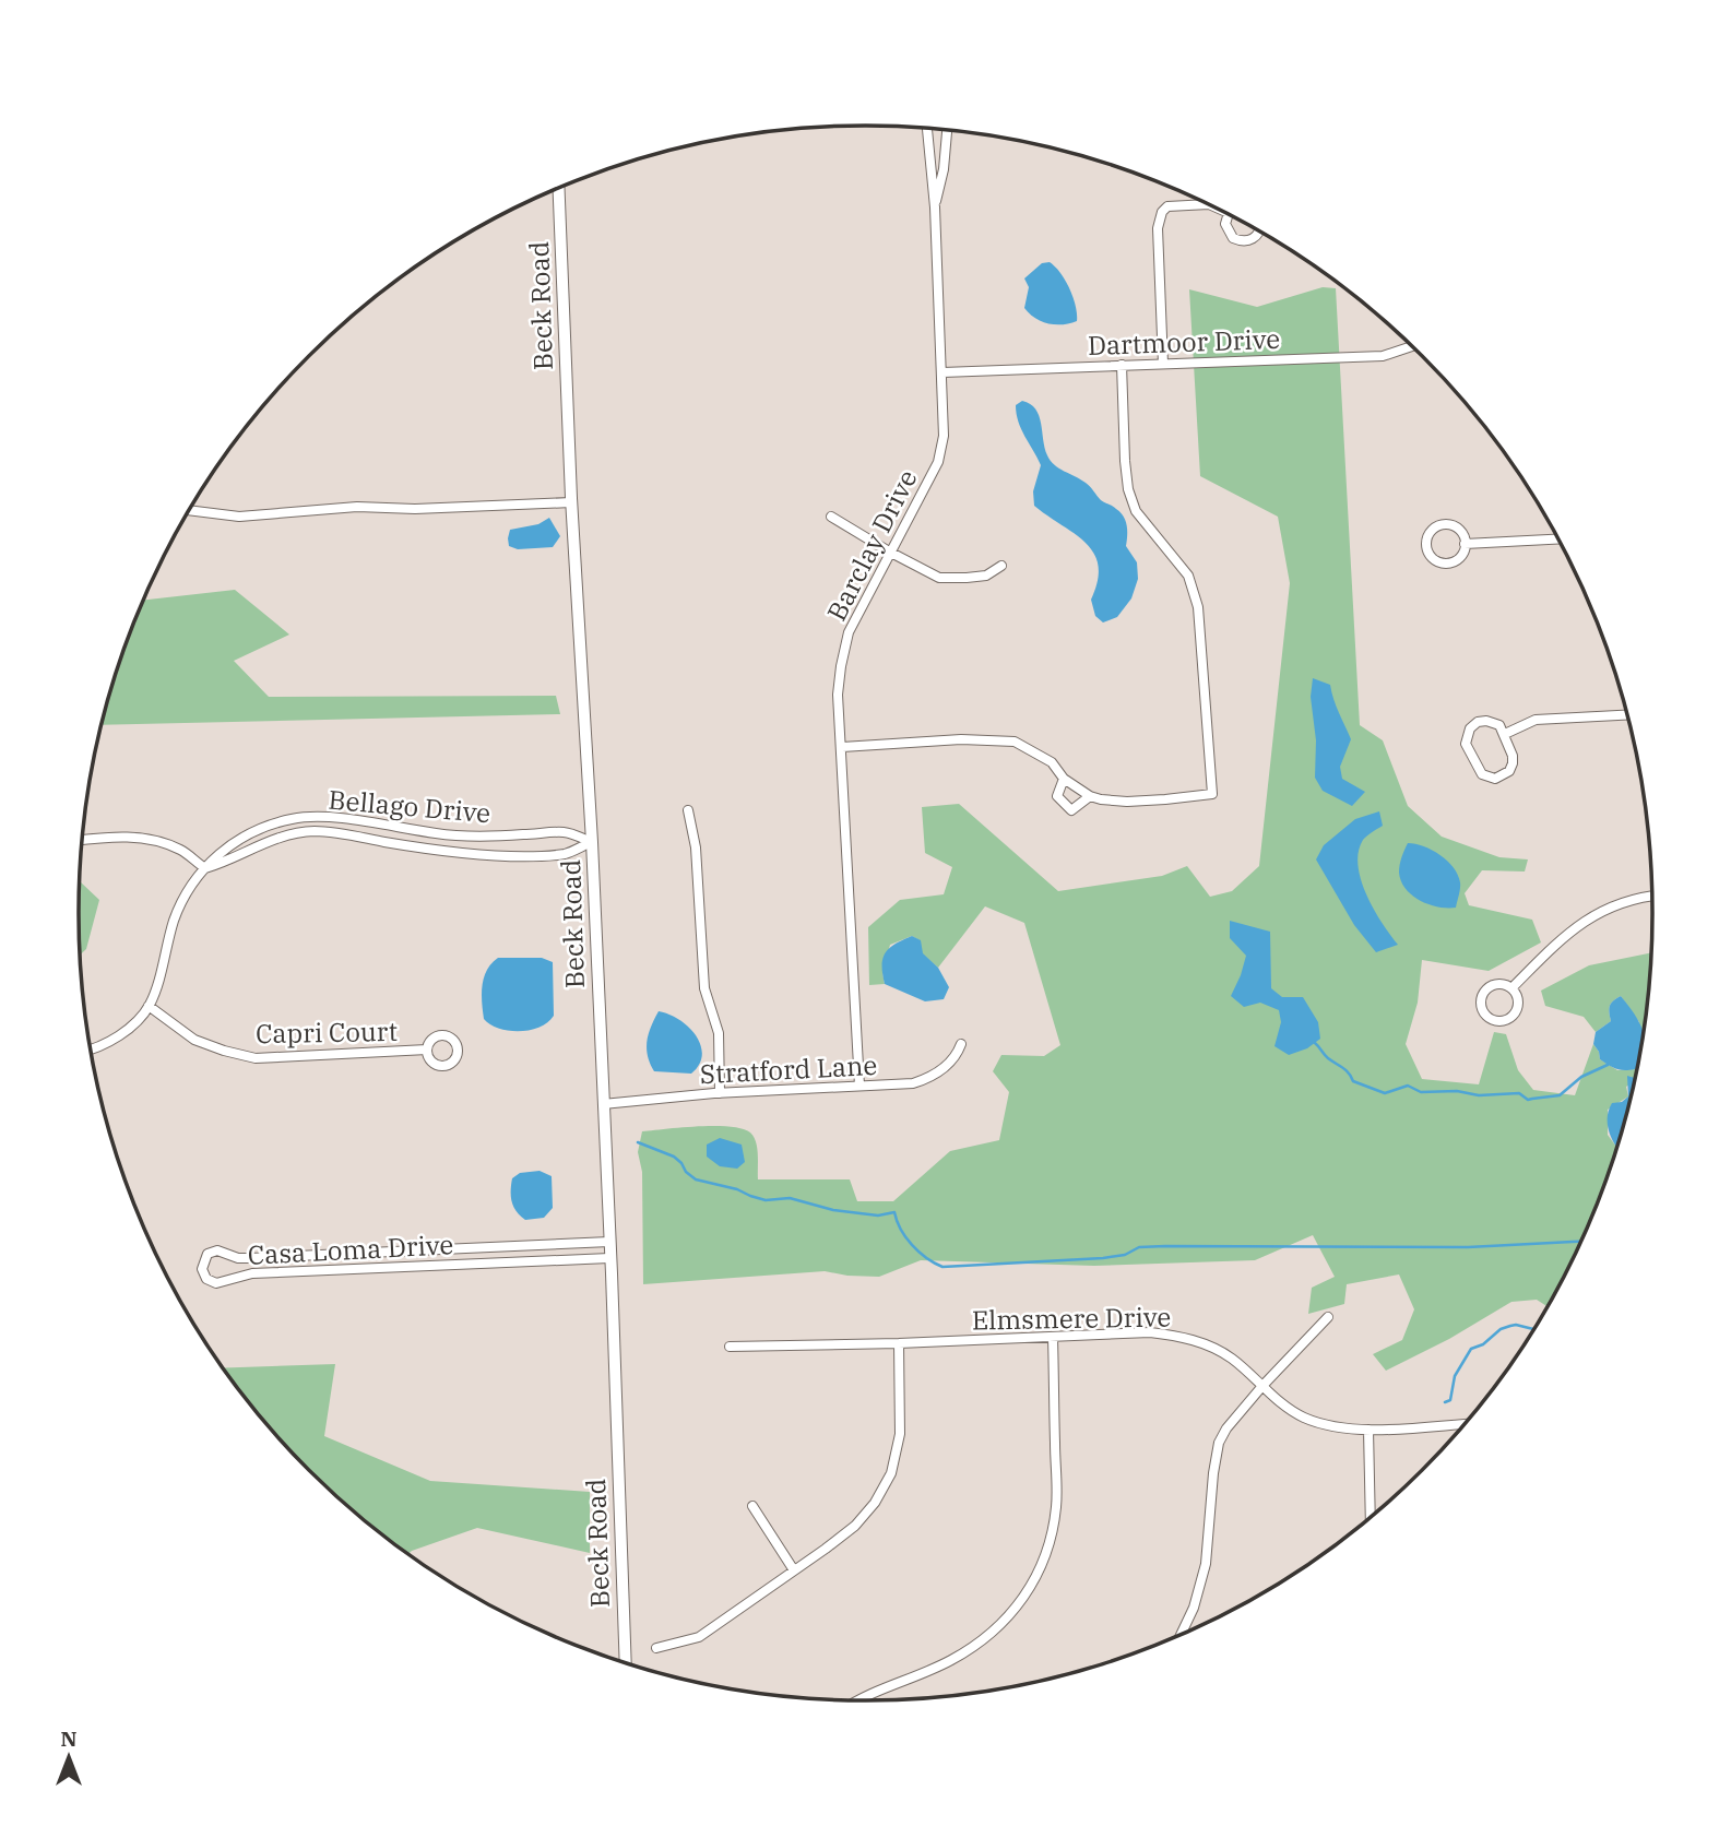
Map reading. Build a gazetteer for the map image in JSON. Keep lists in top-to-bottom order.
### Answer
{
  "streets": {
    "main road": ["Beck Road"],
    "street": [
      "Dartmoor Drive",
      "Barclay Drive",
      "Bellago Drive",
      "Capri Court",
      "Stratford Lane",
      "Casa Loma Drive",
      "Elmsmere Drive"
    ]
  },
  "crossings": [
    ["Beck Road", "Bellago Drive"],
    ["Beck Road", "Stratford Lane"],
    ["Beck Road", "Casa Loma Drive"],
    ["Dartmoor Drive", "Barclay Drive"],
    ["Barclay Drive", "Stratford Lane"],
    ["Bellago Drive", "Capri Court"]
  ],
  "north": "top"
}
